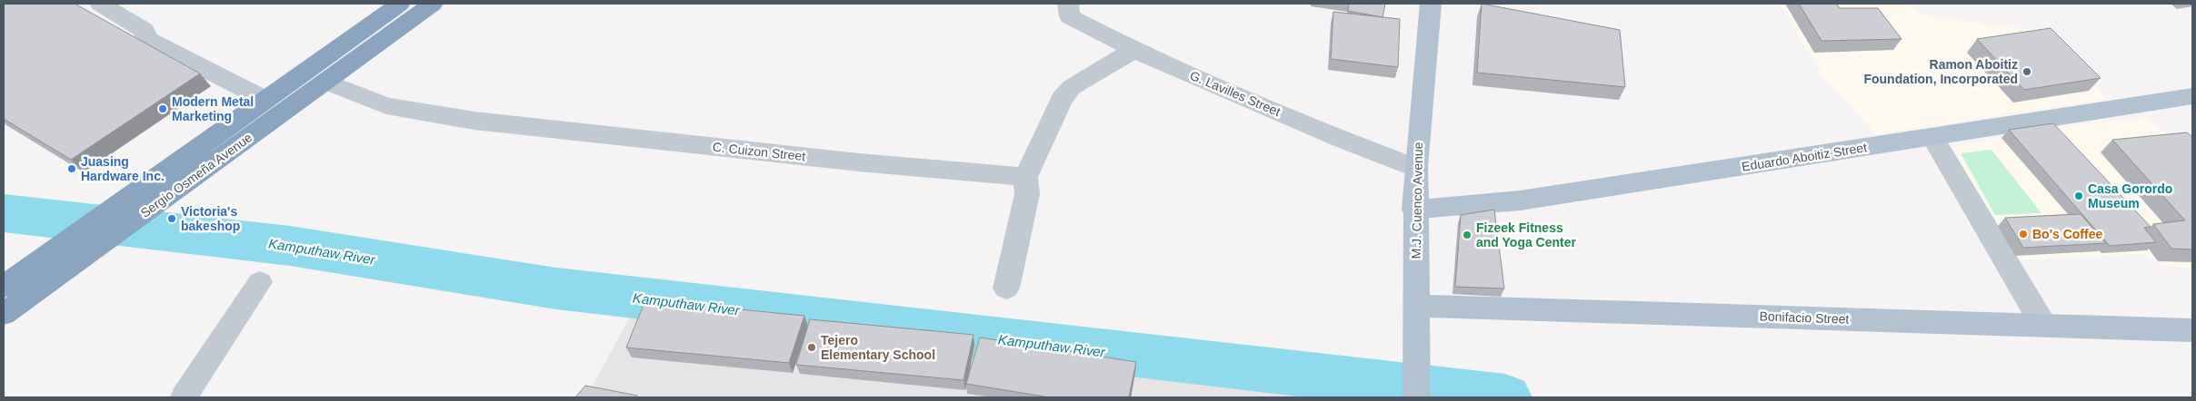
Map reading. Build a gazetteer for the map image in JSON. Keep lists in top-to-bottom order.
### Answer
{
  "streets": {
    "highway": ["Sergio Osmeña Avenue"],
    "main road": ["Eduardo Aboitiz Street", "M.J. Cuenco Avenue", "Bonifacio Street"],
    "street": ["G. Lavilles Street", "C. Cuizon Street"]
  },
  "crossings": [
    ["G. Lavilles Street", "M.J. Cuenco Avenue"],
    ["C. Cuizon Street", "Sergio Osmeña Avenue"],
    ["Eduardo Aboitiz Street", "M.J. Cuenco Avenue"],
    ["M.J. Cuenco Avenue", "Bonifacio Street"]
  ],
  "water": ["Kamputhaw River"],
  "places": [
    "Ramon Aboitiz Foundation, Incorporated",
    "Modern Metal Marketing",
    "Juasing Hardware Inc.",
    "Casa Gorordo Museum",
    "Victoria's bakeshop",
    "Bo's Coffee",
    "Fizeek Fitness and Yoga Center",
    "Tejero Elementary School"
  ]
}
